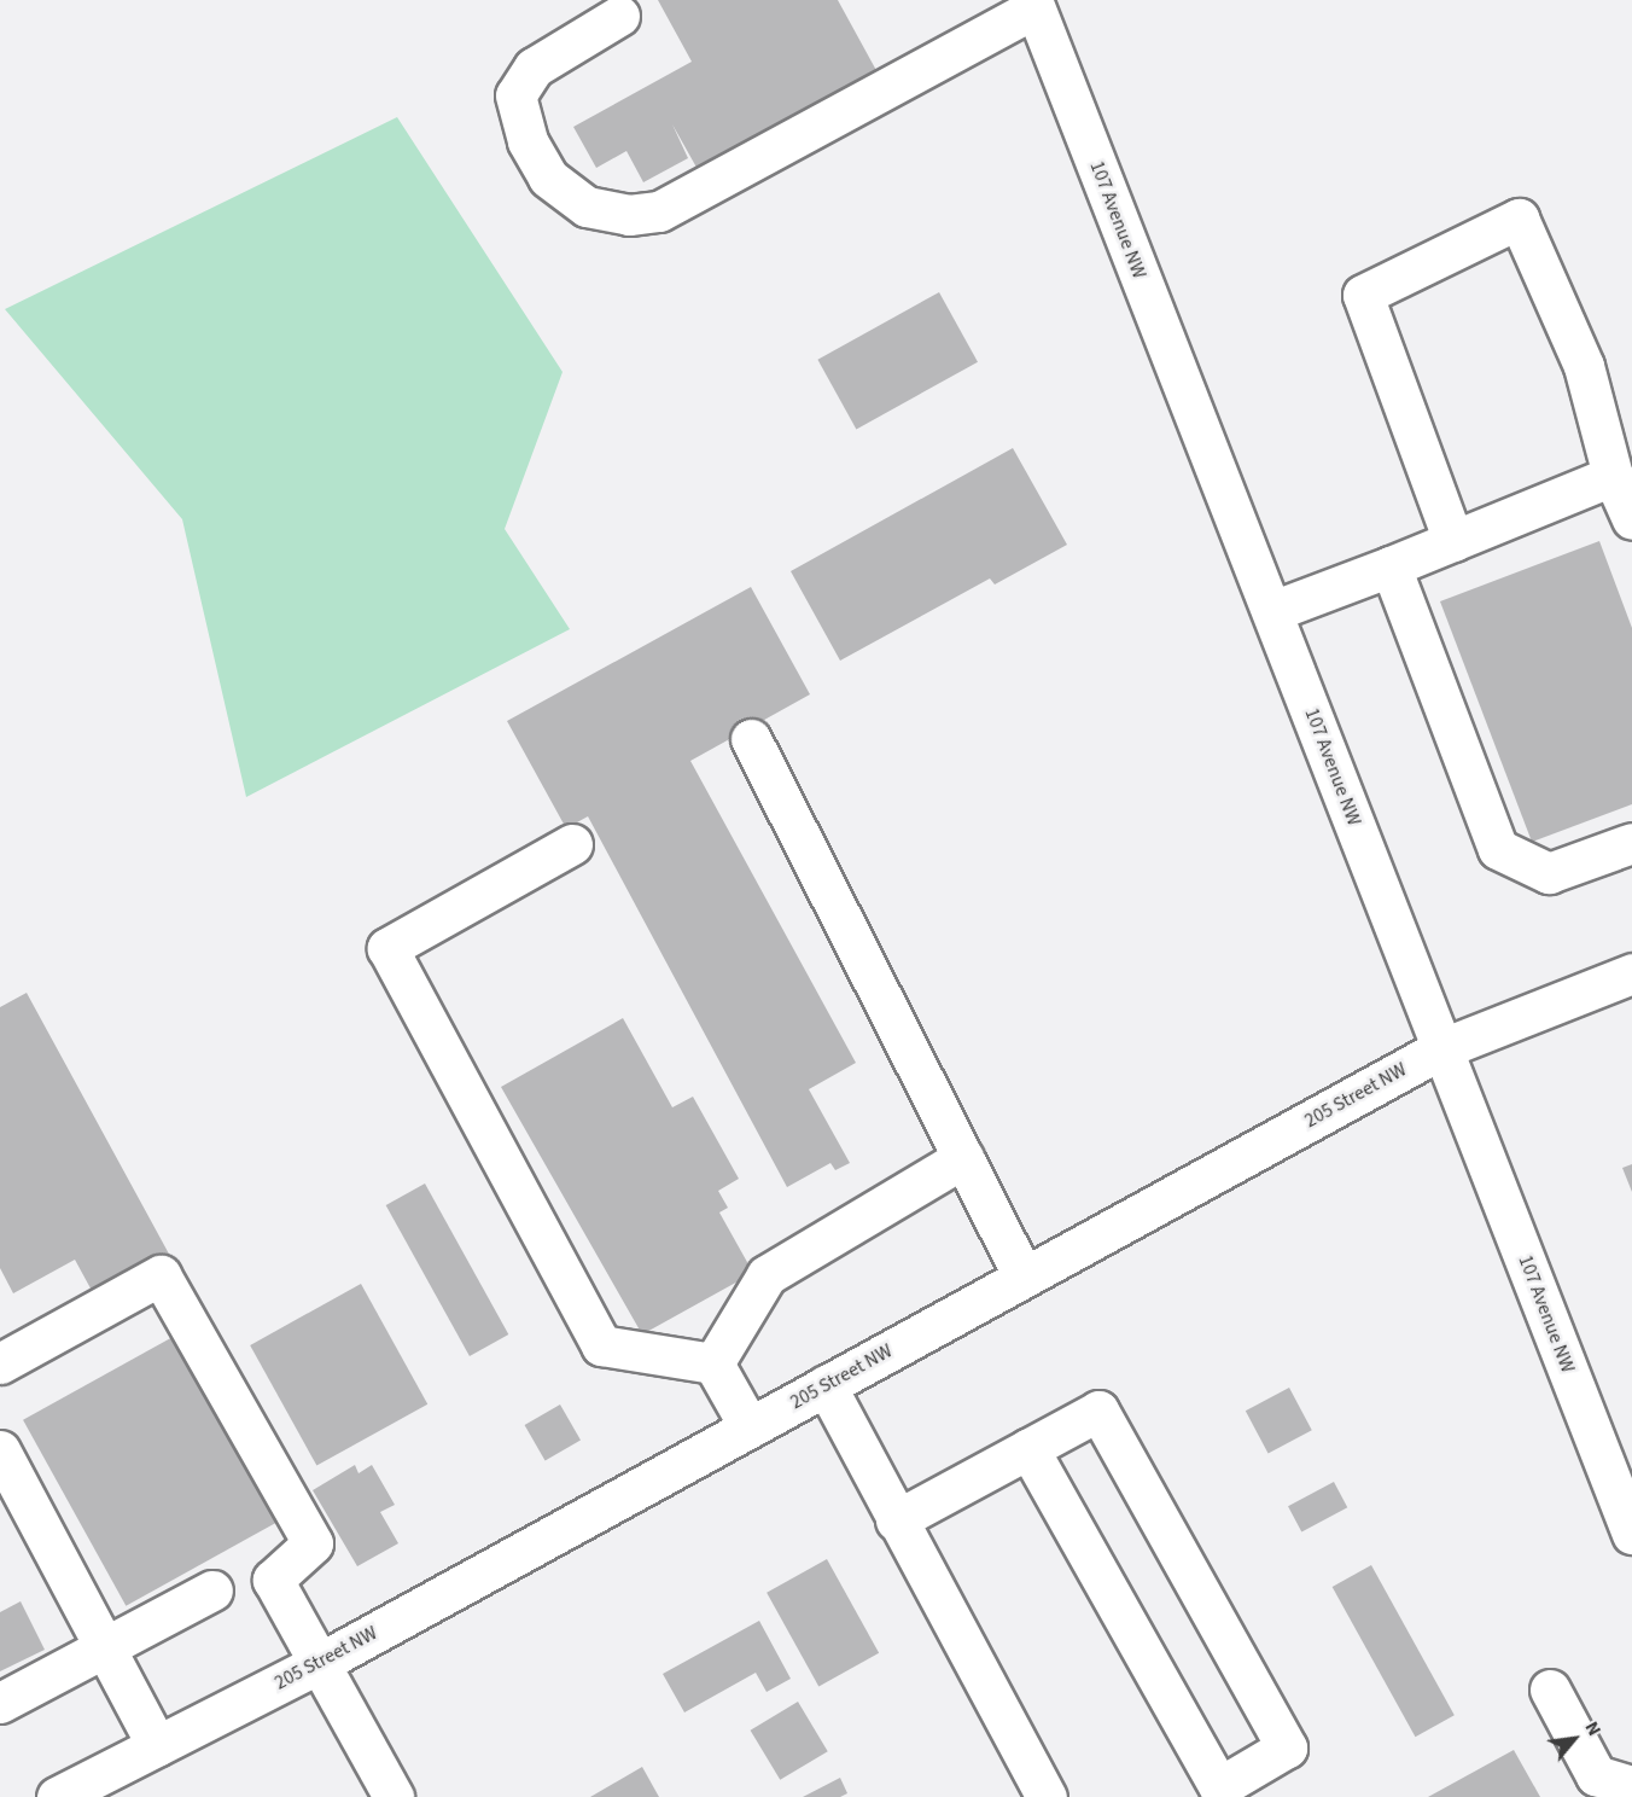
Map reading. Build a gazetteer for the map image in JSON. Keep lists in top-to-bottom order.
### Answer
{
  "streets": {
    "street": ["107 Avenue NW", "205 Street NW"]
  },
  "crossings": [
    ["107 Avenue NW", "205 Street NW"]
  ],
  "north": "top right"
}
